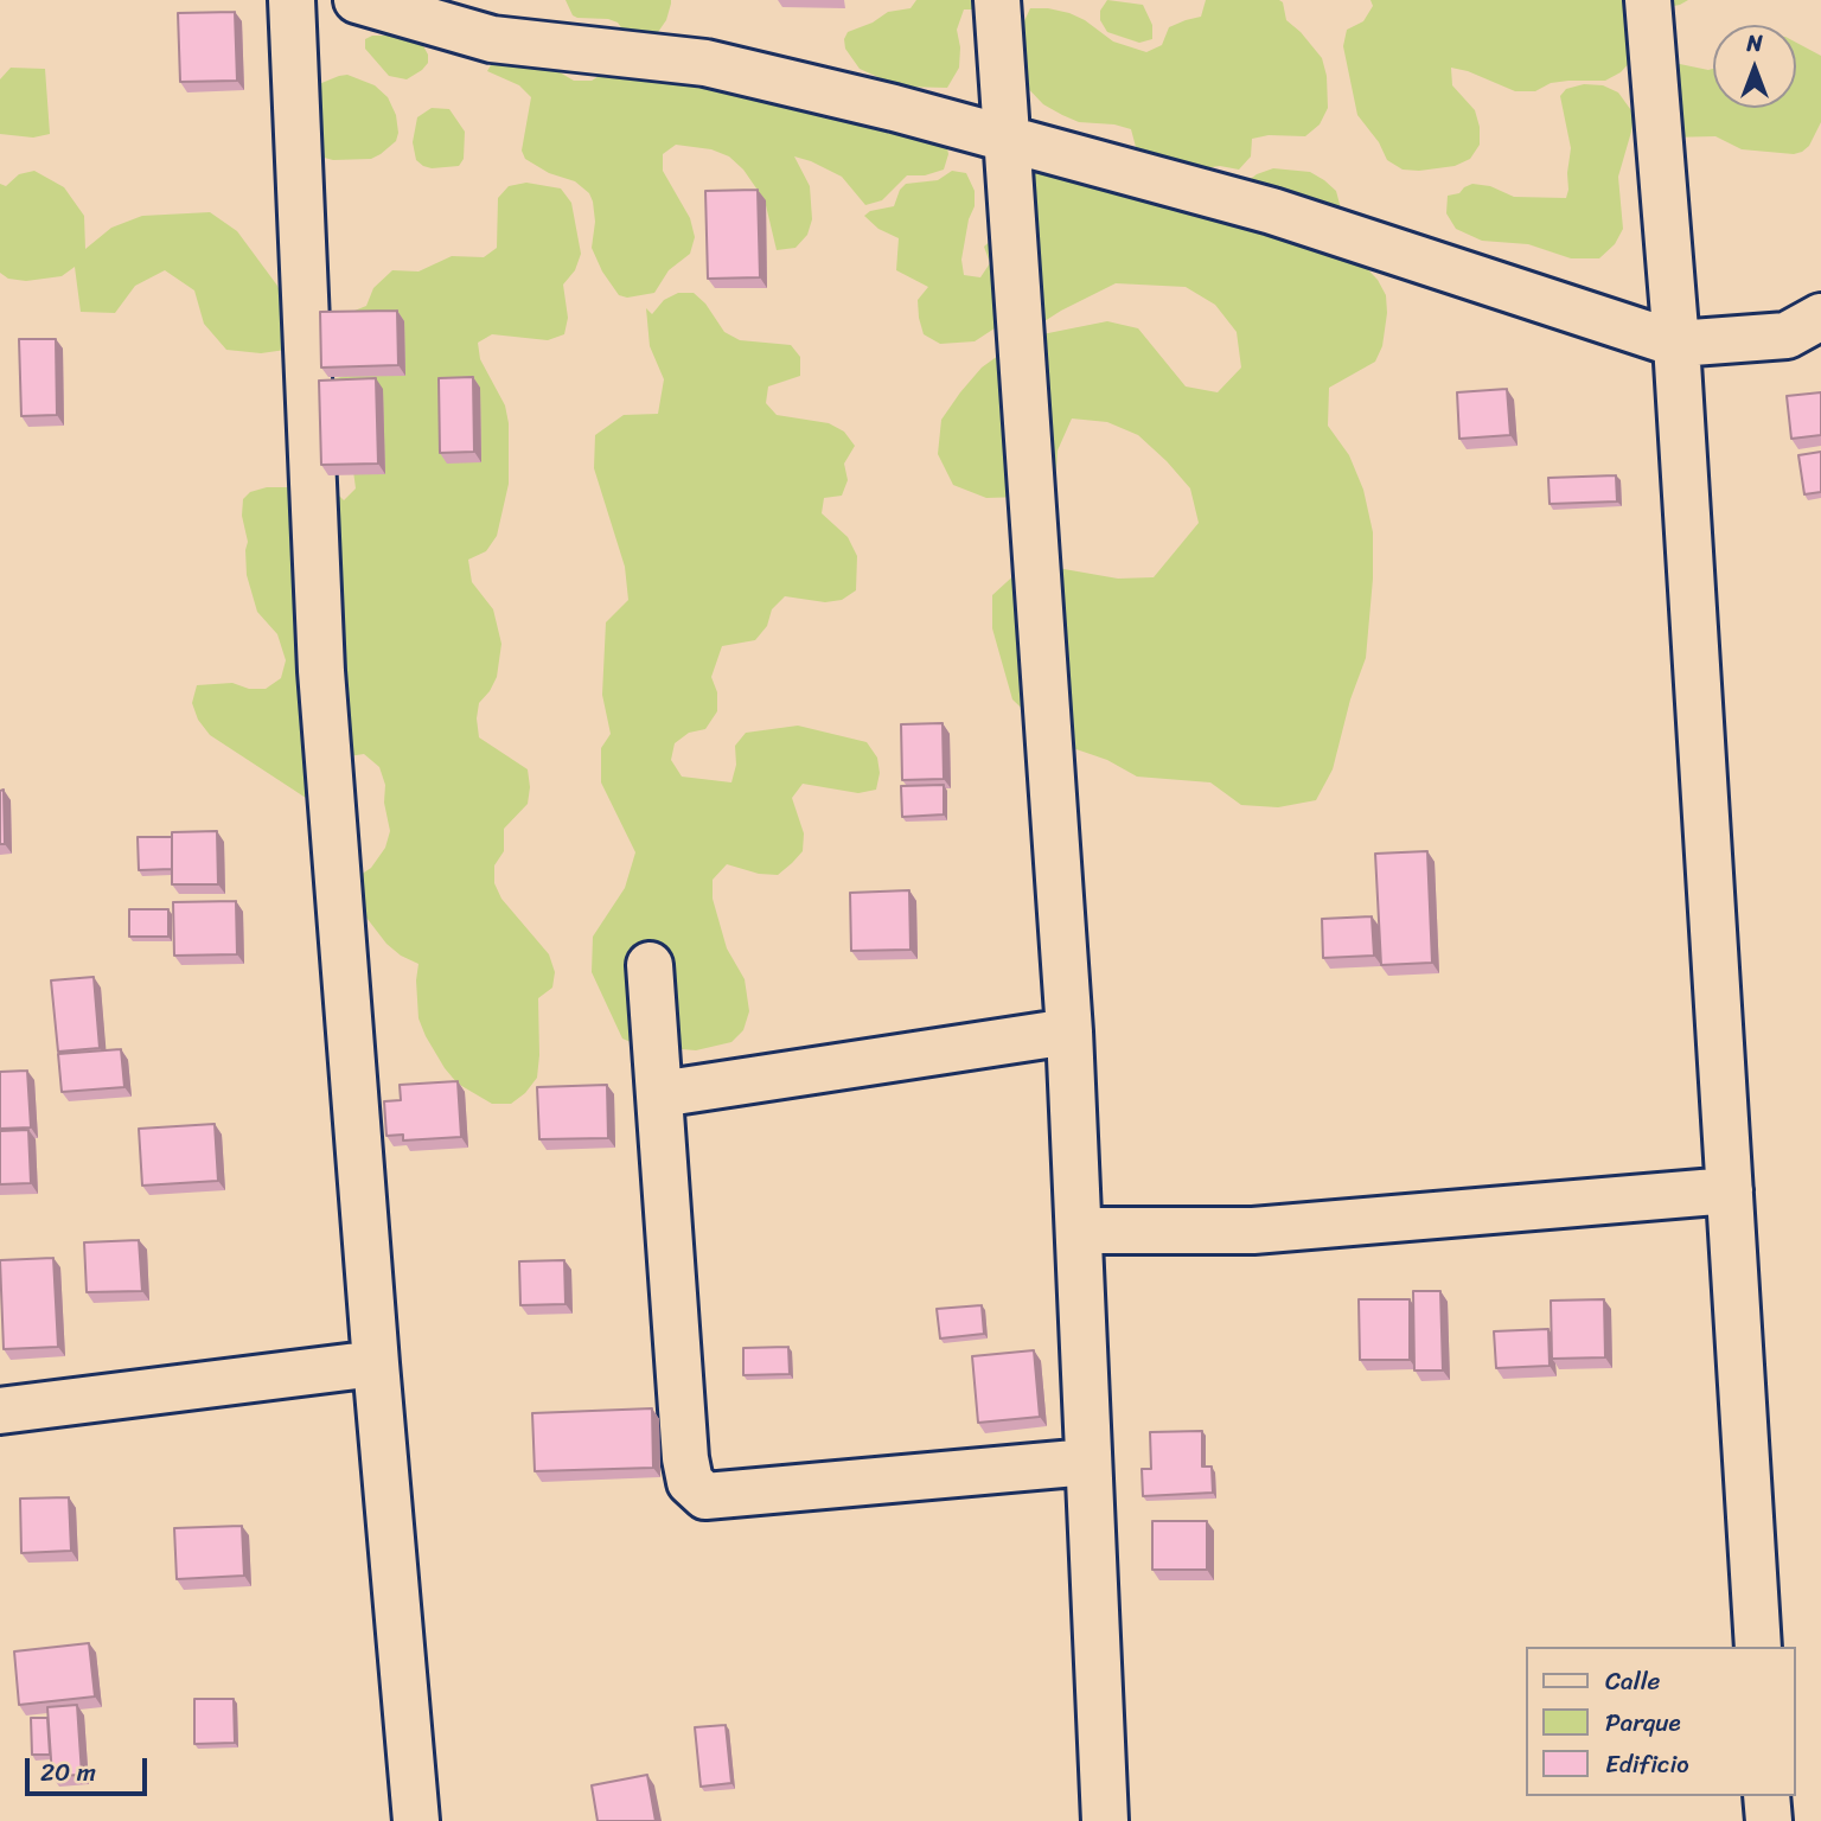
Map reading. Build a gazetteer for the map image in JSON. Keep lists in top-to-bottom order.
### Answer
{
  "legend": ["Calle", "Parque", "Edificio"],
  "scale_bar": "20 m",
  "north": "top"
}
